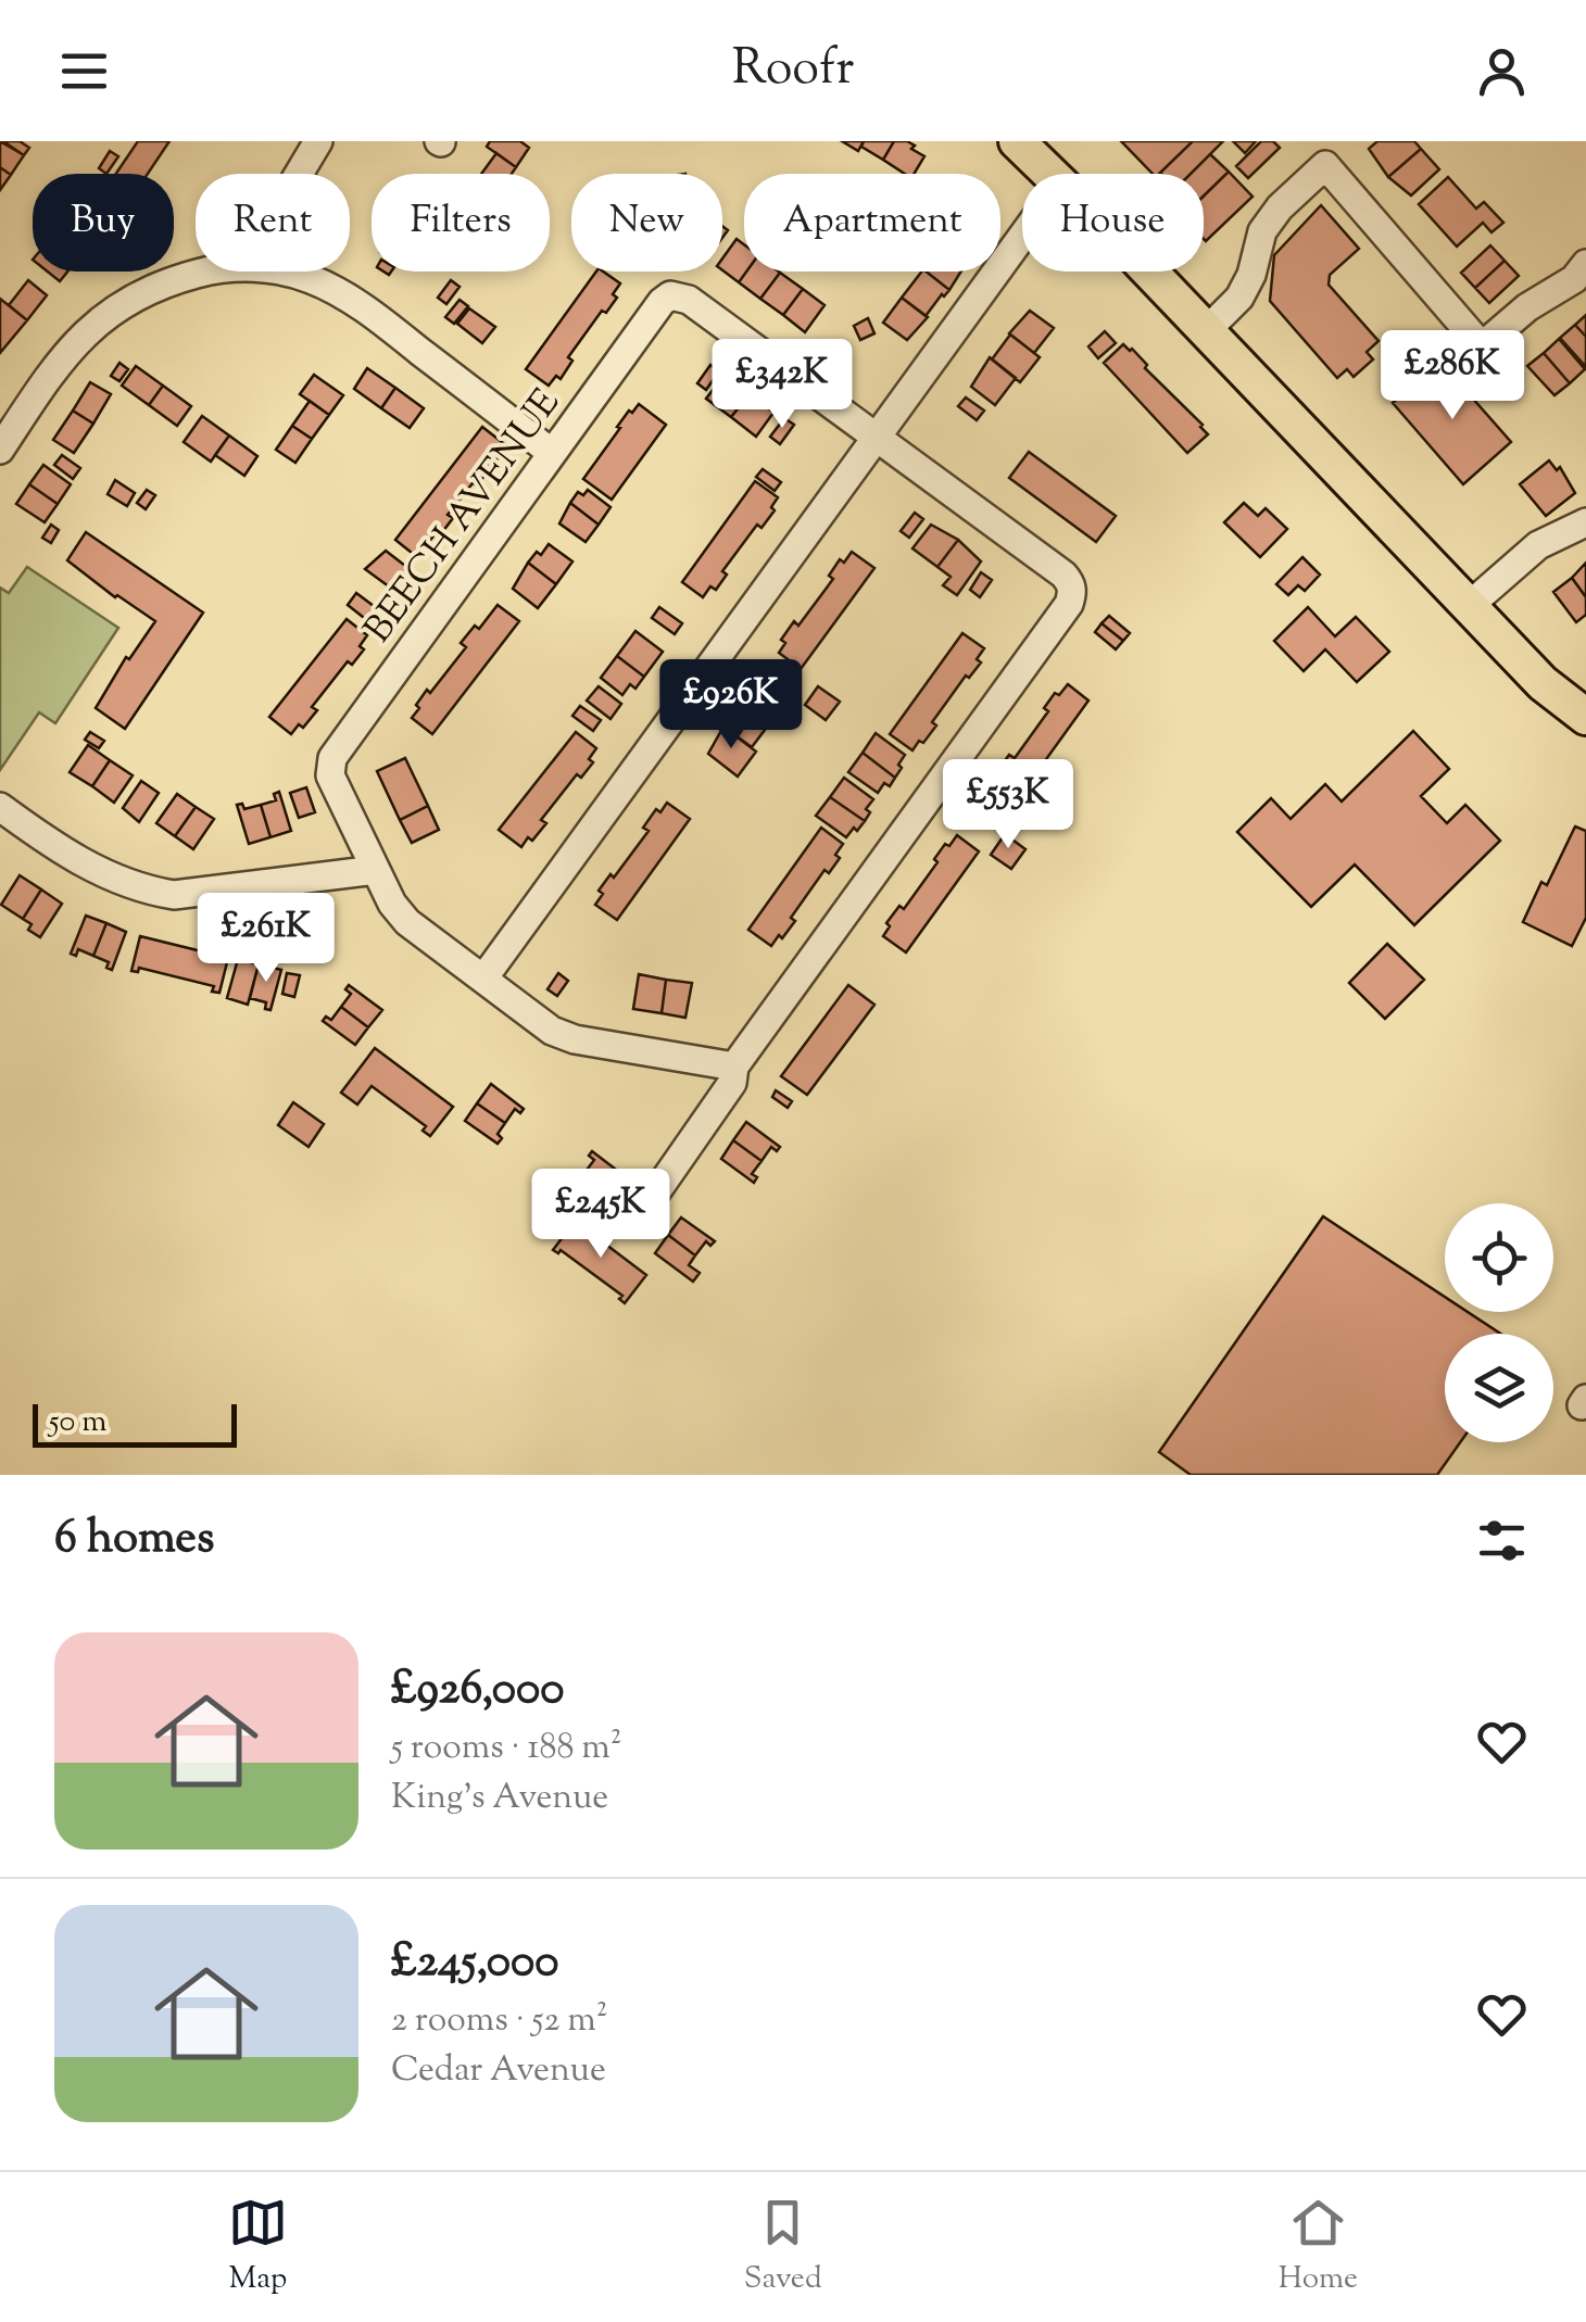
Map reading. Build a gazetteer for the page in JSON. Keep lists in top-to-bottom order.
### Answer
{
  "streets": {
    "street": ["BEECH AVENUE"]
  },
  "scale_bar": "50 m",
  "page": {
    "header": "Roofr",
    "chip": [
      "Buy",
      "Rent",
      "Filters",
      "New",
      "Apartment",
      "House"
    ],
    "price": [
      "£286K",
      "£342K",
      "£926K",
      "£553K",
      "£261K",
      "£245K"
    ],
    "scale": "50 m",
    "heading": "6 homes",
    "list": [
      {
        "name": "£926,000",
        "note": "5 rooms · 188 m² · King's Avenue"
      },
      {
        "name": "£245,000",
        "note": "2 rooms · 52 m² · Cedar Avenue"
      }
    ],
    "tabs": ["Map", "Saved", "Home"]
  }
}
